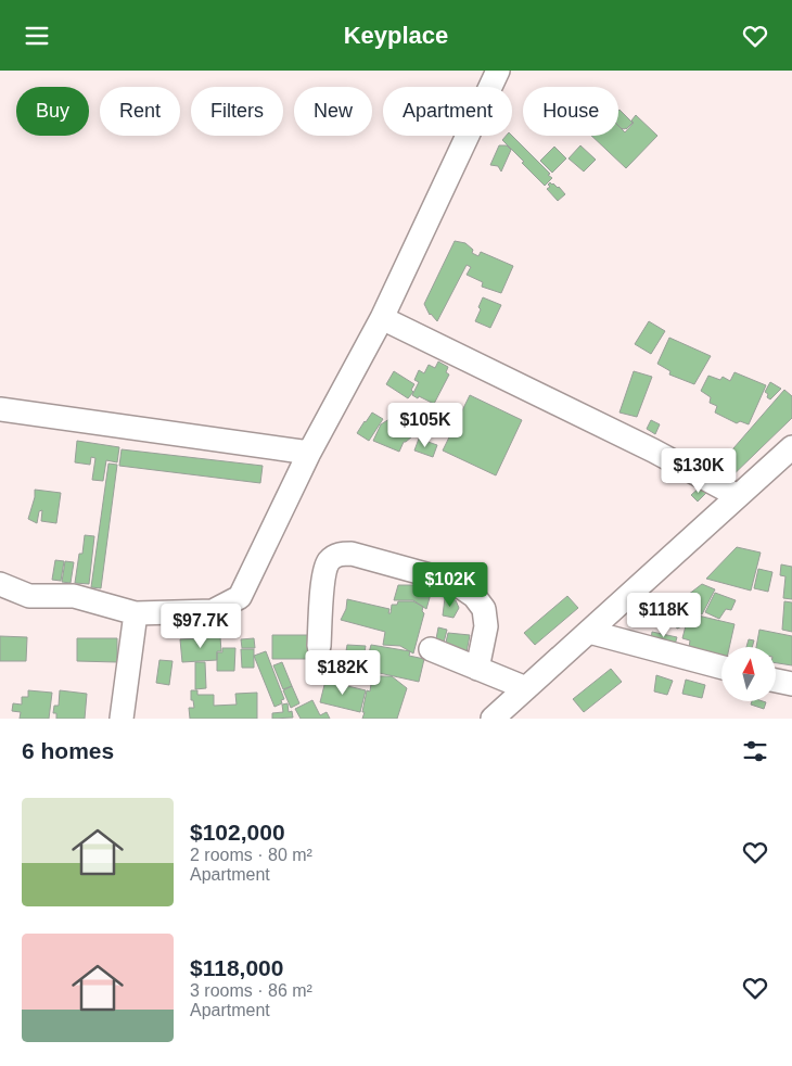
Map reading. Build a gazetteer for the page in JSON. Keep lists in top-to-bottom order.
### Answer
{
  "north": "top",
  "page": {
    "header": "Keyplace",
    "chip": [
      "Buy",
      "Rent",
      "Filters",
      "New",
      "Apartment",
      "House"
    ],
    "price": [
      "$105K",
      "$130K",
      "$102K",
      "$118K",
      "$97.7K",
      "$182K"
    ],
    "heading": "6 homes",
    "list": [
      {
        "name": "$102,000",
        "note": "2 rooms · 80 m² · Apartment"
      },
      {
        "name": "$118,000",
        "note": "3 rooms · 86 m² · Apartment"
      }
    ]
  }
}
